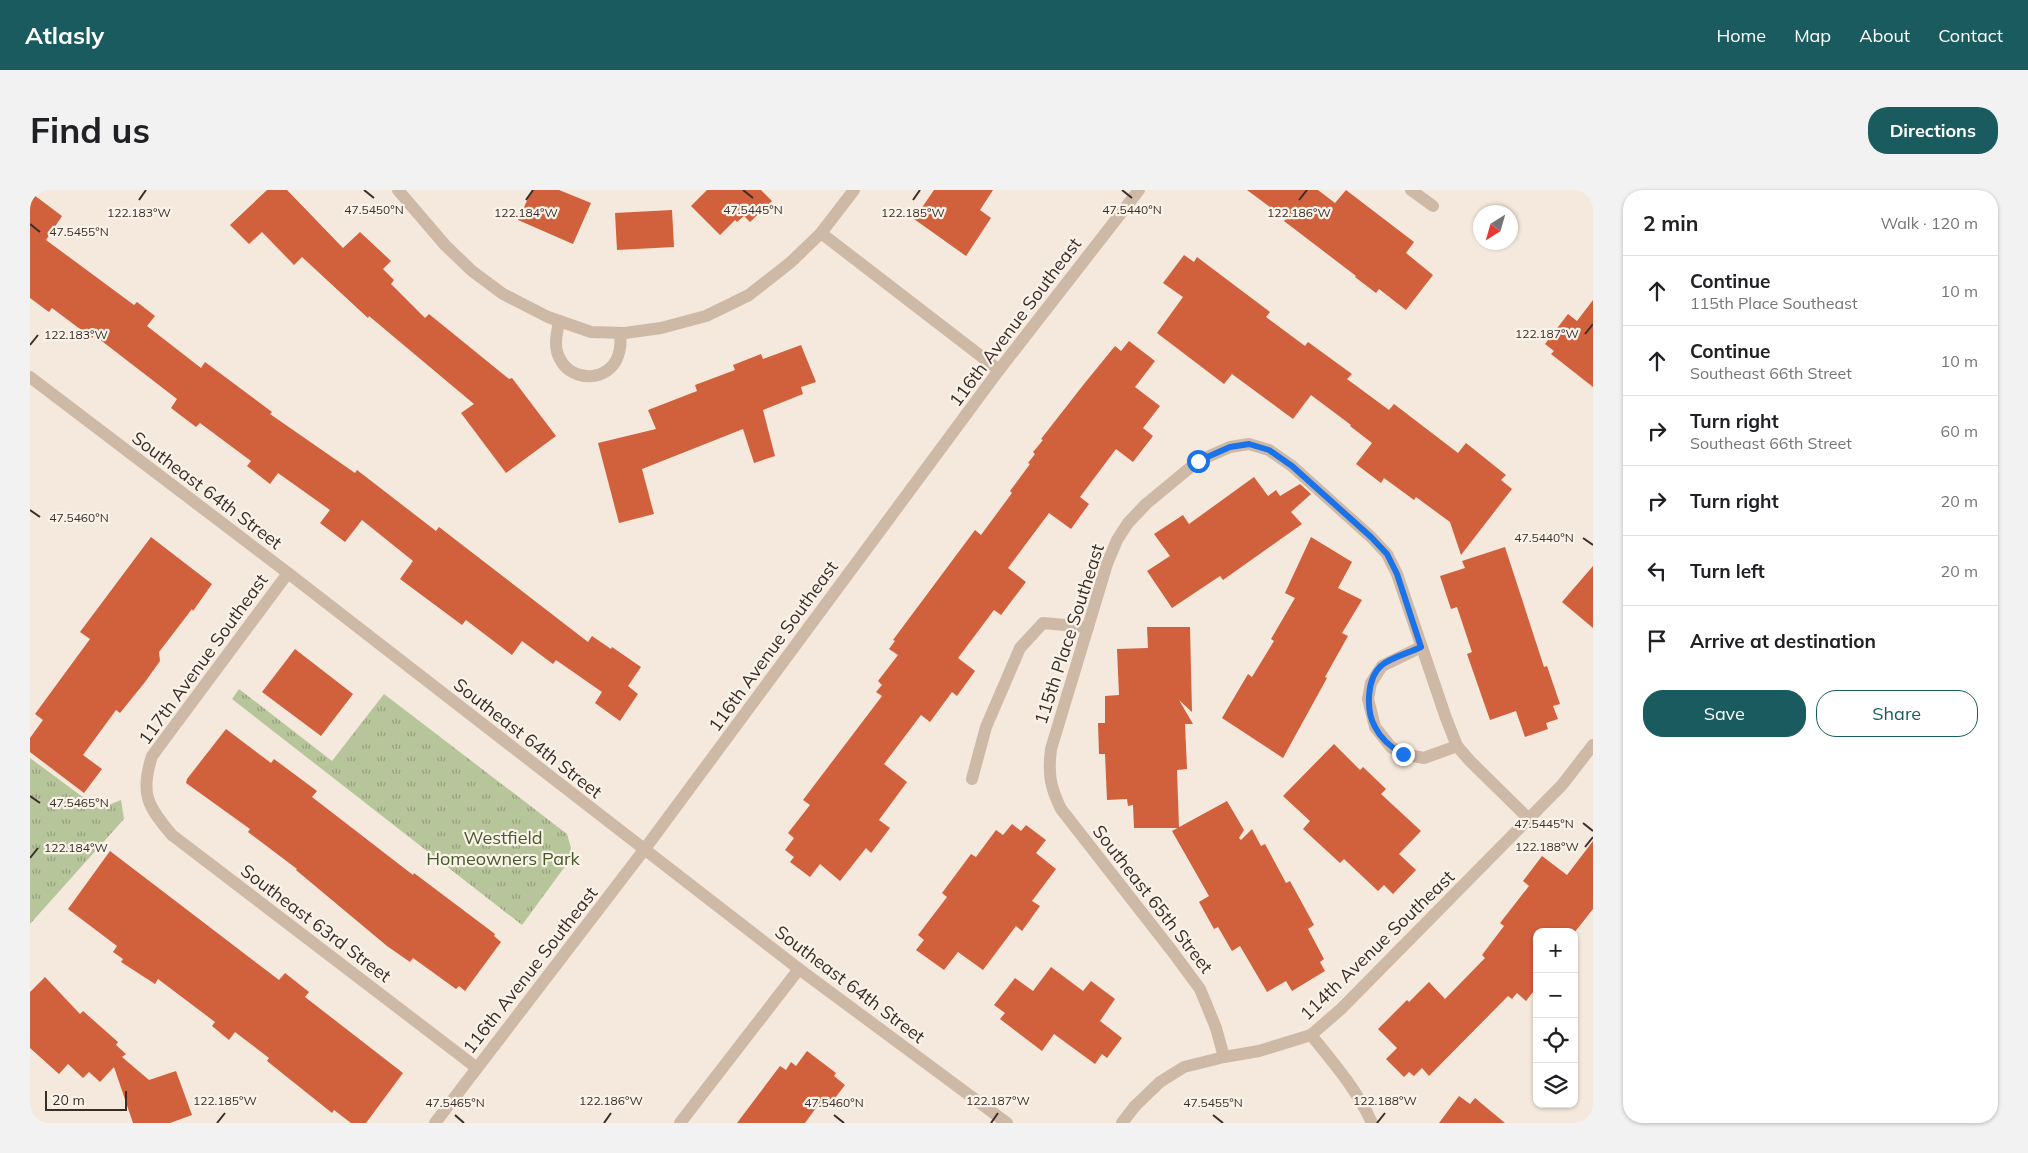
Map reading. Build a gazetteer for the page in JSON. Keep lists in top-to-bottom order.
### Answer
{
  "streets": {
    "street": [
      "116th Avenue Southeast",
      "Southeast 64th Street",
      "115th Place Southeast",
      "117th Avenue Southeast",
      "Southeast 65th Street",
      "Southeast 63rd Street",
      "114th Avenue Southeast"
    ]
  },
  "crossings": [
    ["116th Avenue Southeast", "Southeast 64th Street"],
    ["116th Avenue Southeast", "Southeast 63rd Street"],
    ["Southeast 64th Street", "117th Avenue Southeast"],
    ["115th Place Southeast", "Southeast 65th Street"],
    ["117th Avenue Southeast", "Southeast 63rd Street"],
    ["Southeast 65th Street", "114th Avenue Southeast"]
  ],
  "parks": ["Westfield Homeowners Park"],
  "scale_bar": "20 m",
  "north": "bottom left",
  "page": {
    "header": "Atlasly",
    "nav": [
      "Home",
      "Map",
      "About",
      "Contact"
    ],
    "buttons": [
      "Directions",
      ["Save", "Share"]
    ],
    "title": "Find us",
    "heading": ["2 min", "Walk · 120 m"],
    "list": [
      ["Continue", "115th Place Southeast", "10 m"],
      ["Continue", "Southeast 66th Street", "10 m"],
      ["Turn right", "Southeast 66th Street", "60 m"],
      ["Turn right", "20 m"],
      ["Turn left", "20 m"],
      "Arrive at destination"
    ],
    "map_buttons": ["+", "−"],
    "scale": "20 m"
  },
  "coordinates": [
    "47.5450°N",
    "47.5445°N",
    "47.5440°N",
    "122.183°W",
    "122.184°W",
    "122.185°W",
    "122.186°W",
    "47.5455°N",
    "122.187°W",
    "47.5460°N",
    "47.5465°N",
    "122.188°W"
  ]
}
